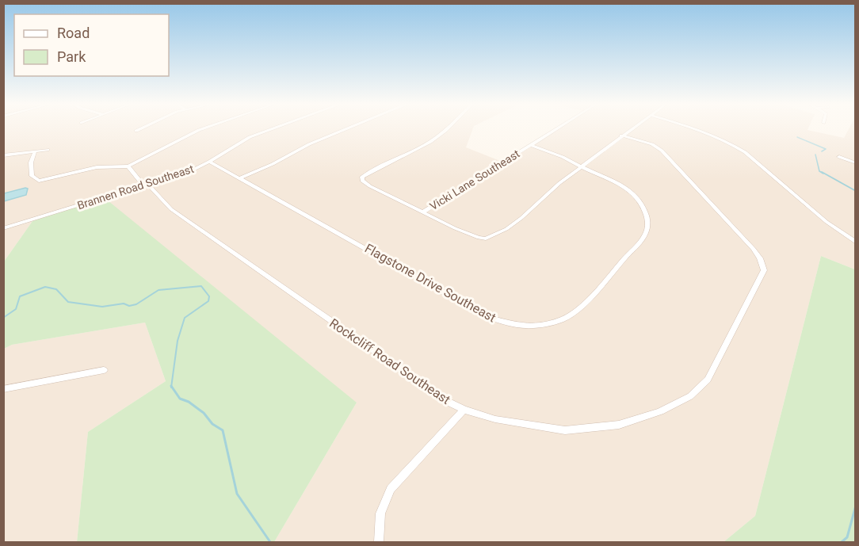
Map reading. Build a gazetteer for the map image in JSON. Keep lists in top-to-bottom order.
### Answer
{
  "streets": {
    "street": [
      "Vicki Lane Southeast",
      "Brannen Road Southeast",
      "Flagstone Drive Southeast",
      "Rockcliff Road Southeast"
    ]
  },
  "crossings": [
    ["Vicki Lane Southeast", "Flagstone Drive Southeast"],
    ["Brannen Road Southeast", "Flagstone Drive Southeast"],
    ["Brannen Road Southeast", "Rockcliff Road Southeast"]
  ],
  "legend": ["Road", "Park"]
}
